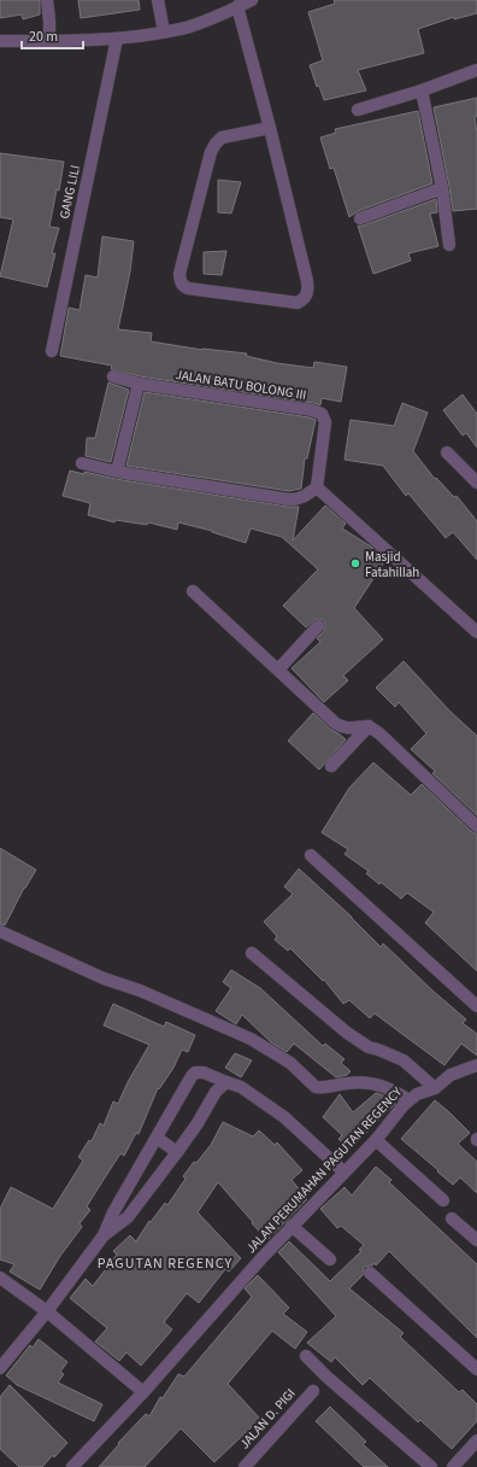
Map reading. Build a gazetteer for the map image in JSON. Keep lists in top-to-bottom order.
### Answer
{
  "streets": {
    "street": [
      "GANG LILI",
      "JALAN BATU BOLONG III",
      "JALAN PERUMAHAN PAGUTAN REGENCY",
      "JALAN D. PIGI"
    ]
  },
  "districts": ["PAGUTAN REGENCY"],
  "places": ["Masjid Fatahillah"],
  "scale_bar": "20 m"
}
